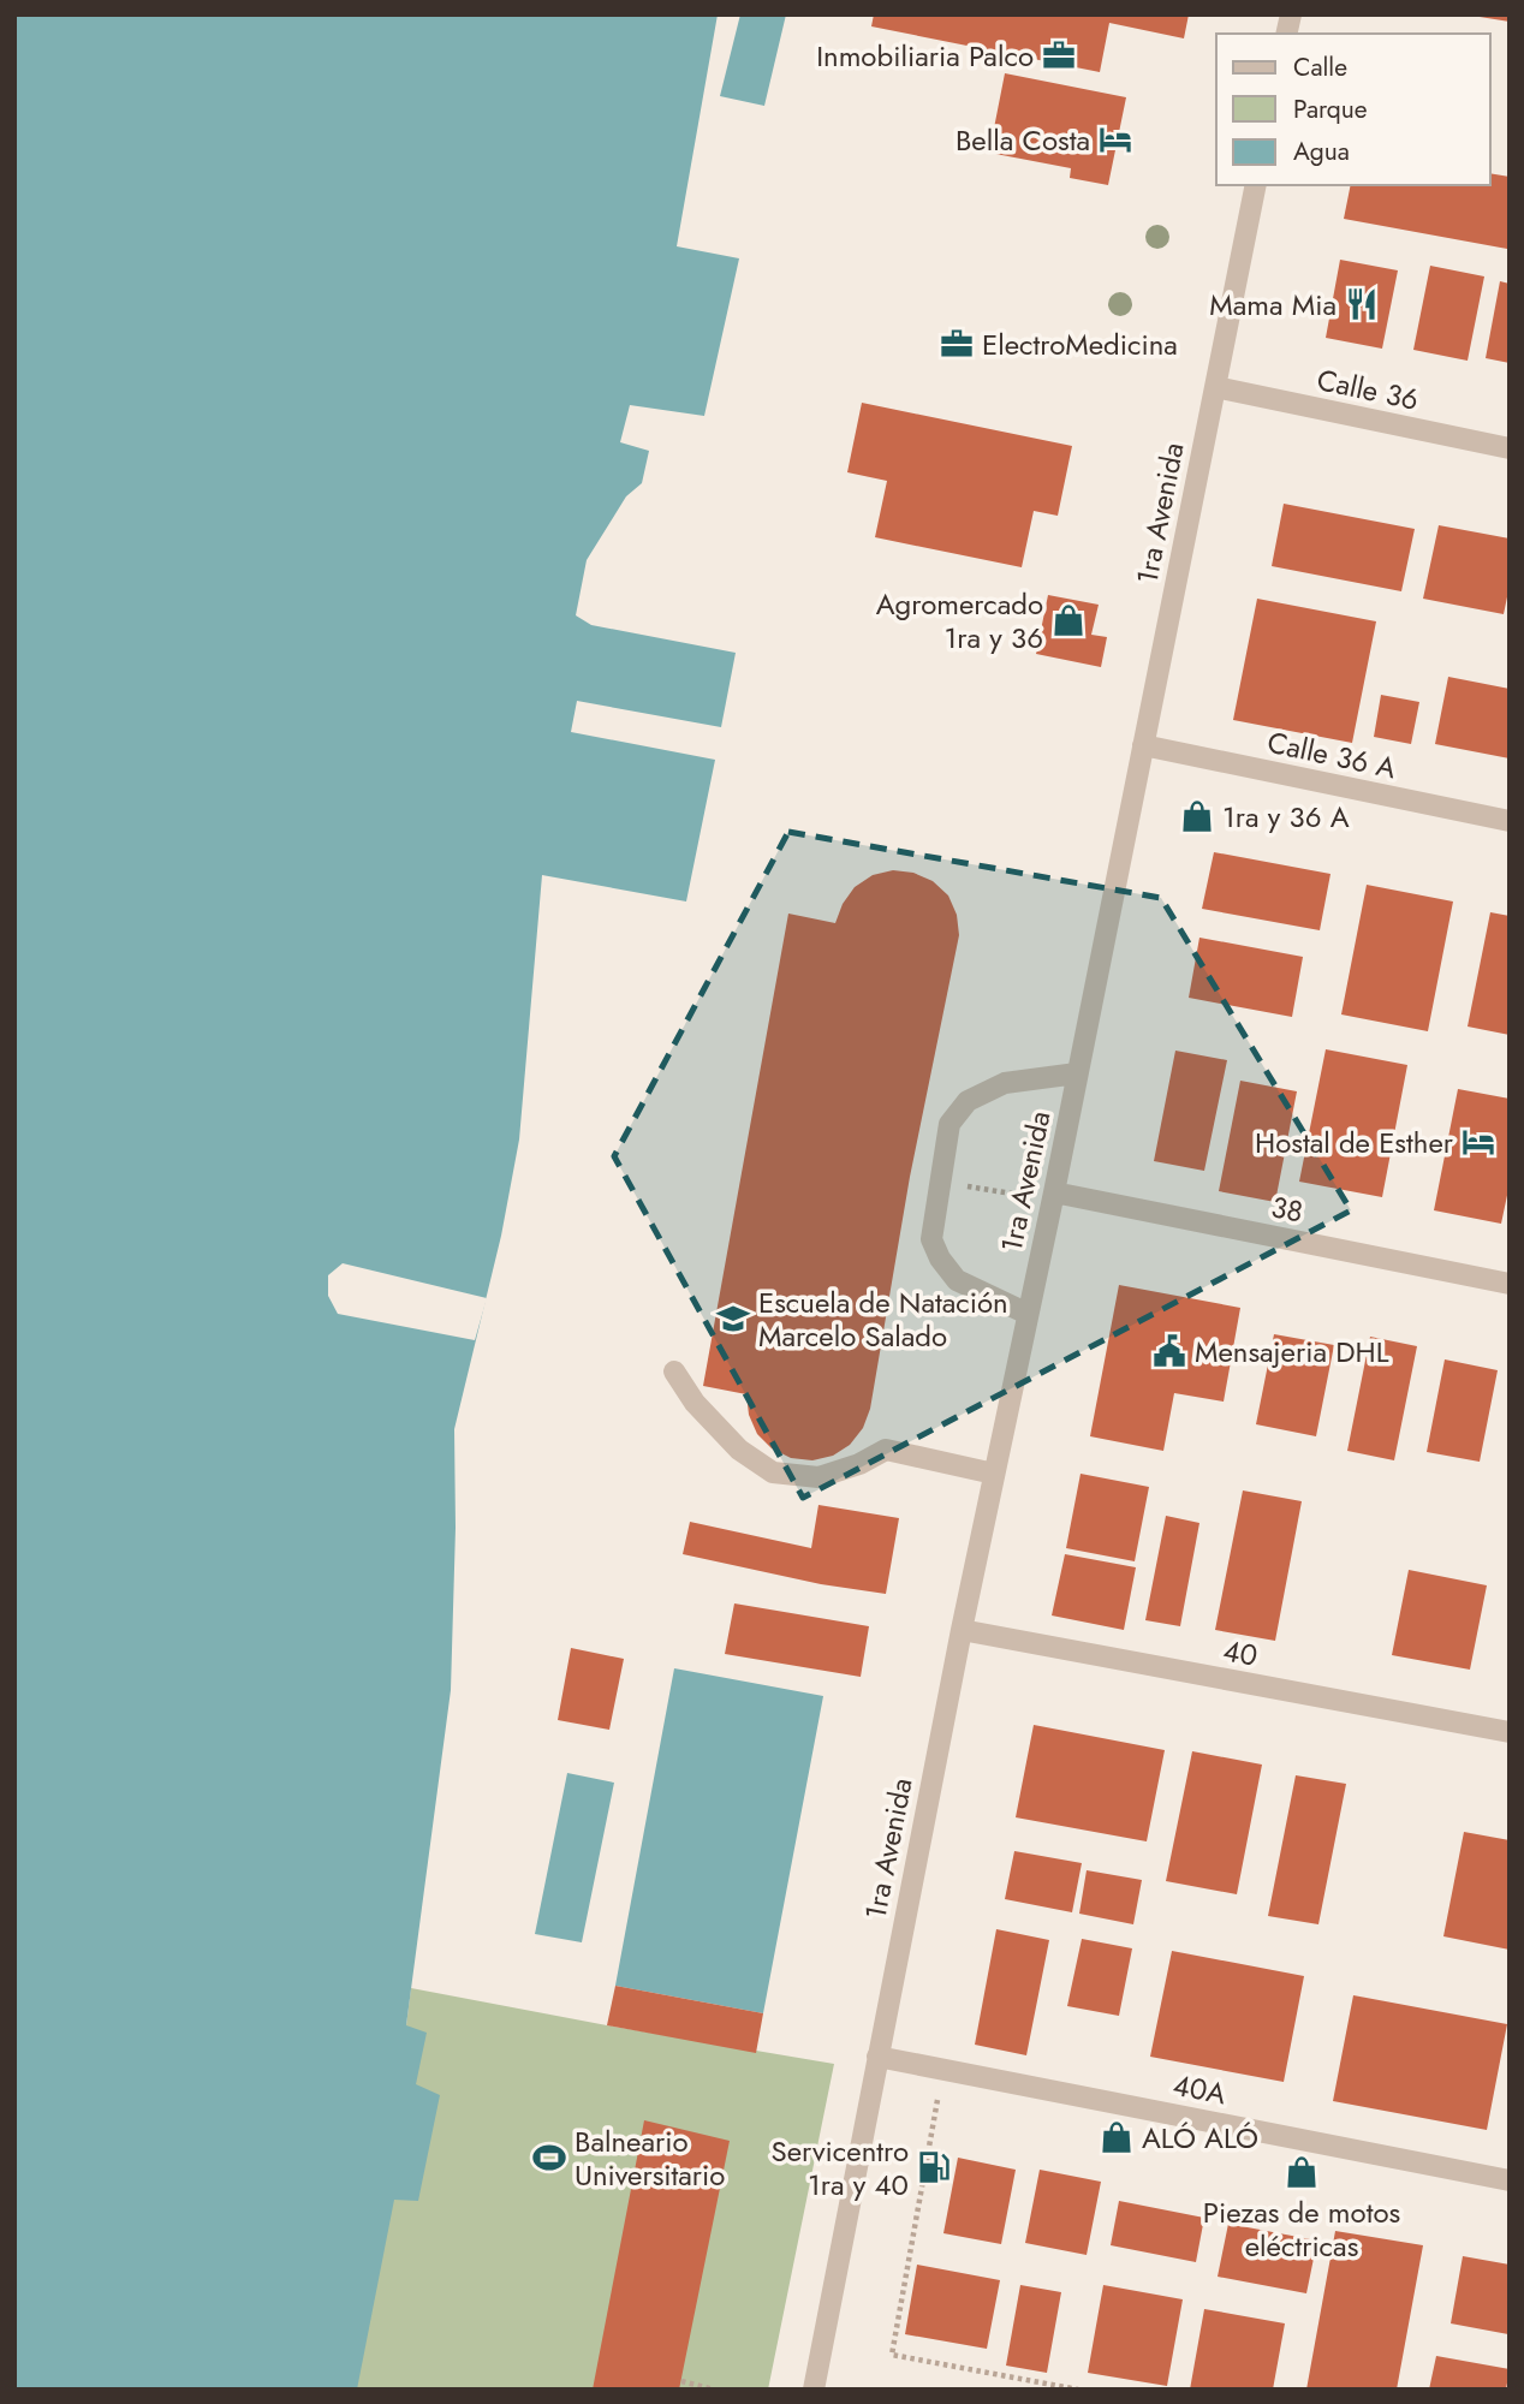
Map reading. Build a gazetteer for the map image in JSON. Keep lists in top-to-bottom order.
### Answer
{
  "streets": {
    "street": [
      "Calle 36",
      "1ra Avenida",
      "Calle 36 A",
      "38",
      "40",
      "40A"
    ]
  },
  "crossings": [
    ["Calle 36", "1ra Avenida"],
    ["1ra Avenida", "Calle 36 A"],
    ["1ra Avenida", "38"],
    ["1ra Avenida", "40"],
    ["1ra Avenida", "40A"]
  ],
  "places": {
    "office": ["Inmobiliaria Palco", "ElectroMedicina"],
    "hotel": ["Bella Costa", "Hostal de Esther"],
    "restaurant": ["Mama Mia"],
    "shop": [
      "Agromercado 1ra y 36",
      "1ra y 36 A",
      "ALÓ ALÓ",
      "Piezas de motos eléctricas"
    ],
    "school or university": ["Escuela de Natación Marcelo Salado"],
    "public building": ["Mensajeria DHL"],
    "sports": ["Balneario Universitario"],
    "fuel station": ["Servicentro 1ra y 40"]
  },
  "legend": ["Calle", "Parque", "Agua"]
}
